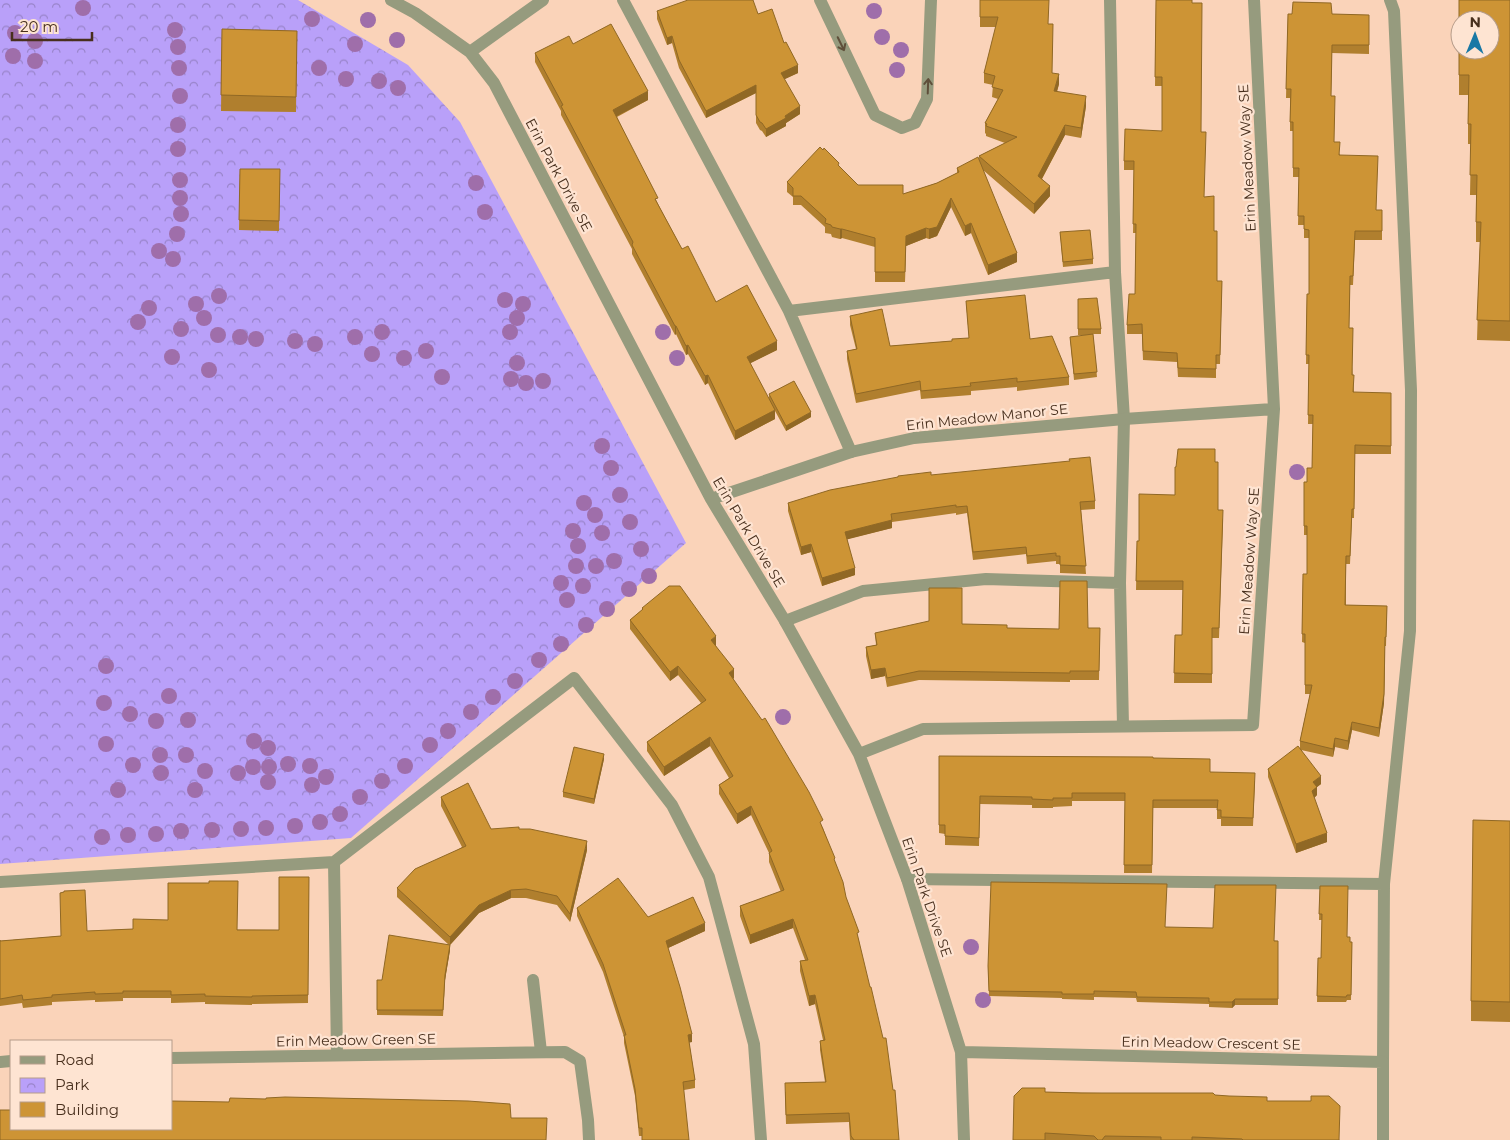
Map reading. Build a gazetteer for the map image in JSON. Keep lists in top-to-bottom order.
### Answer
{
  "streets": {
    "street": [
      "Erin Meadow Way SE",
      "Erin Park Drive SE",
      "Erin Meadow Manor SE",
      "Erin Meadow Green SE",
      "Erin Meadow Crescent SE"
    ]
  },
  "crossings": [
    ["Erin Meadow Way SE", "Erin Park Drive SE"],
    ["Erin Meadow Way SE", "Erin Meadow Manor SE"],
    ["Erin Park Drive SE", "Erin Meadow Manor SE"],
    ["Erin Park Drive SE", "Erin Meadow Crescent SE"]
  ],
  "legend": ["Road", "Park", "Building"],
  "scale_bar": "20 m",
  "north": "top"
}
